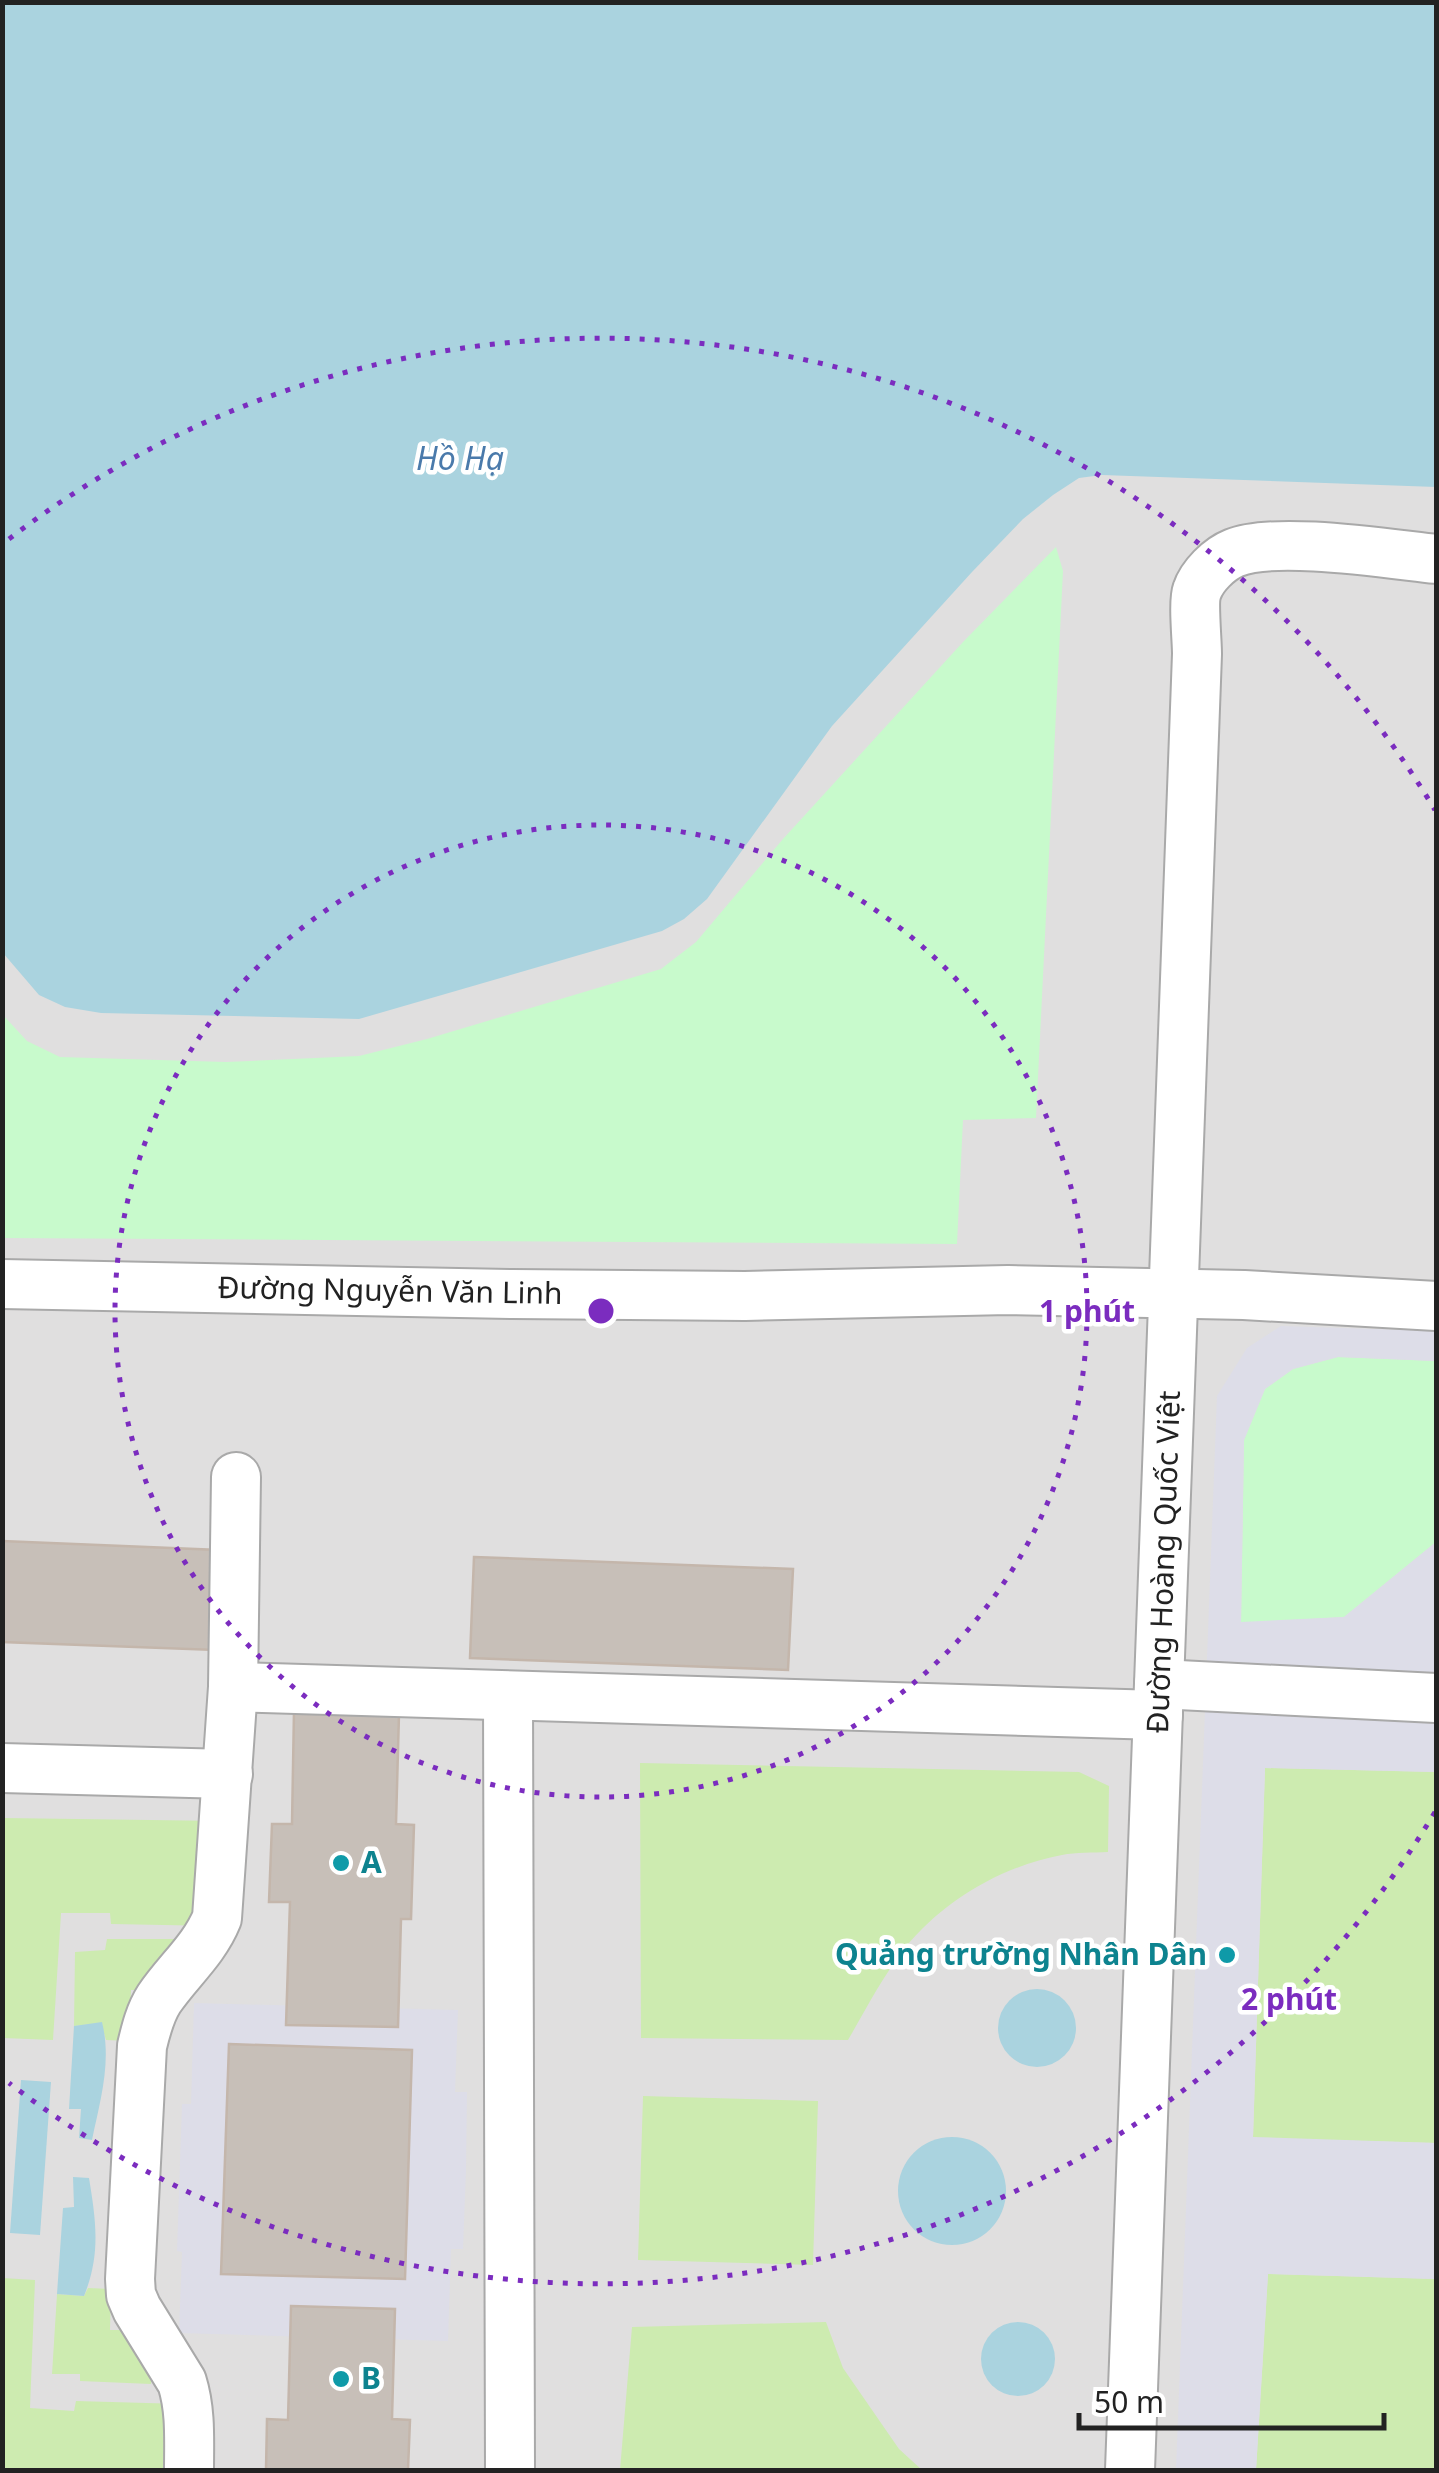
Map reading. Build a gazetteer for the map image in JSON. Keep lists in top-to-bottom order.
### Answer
{
  "streets": {
    "street": ["Đường Nguyễn Văn Linh", "Đường Hoàng Quốc Việt"]
  },
  "crossings": [
    ["Đường Nguyễn Văn Linh", "Đường Hoàng Quốc Việt"]
  ],
  "water": ["Hồ Hạ"],
  "places": ["A", "Quảng trường Nhân Dân", "B"],
  "scale_bar": "50 m",
  "rings": ["1 phút", "2 phút"]
}
